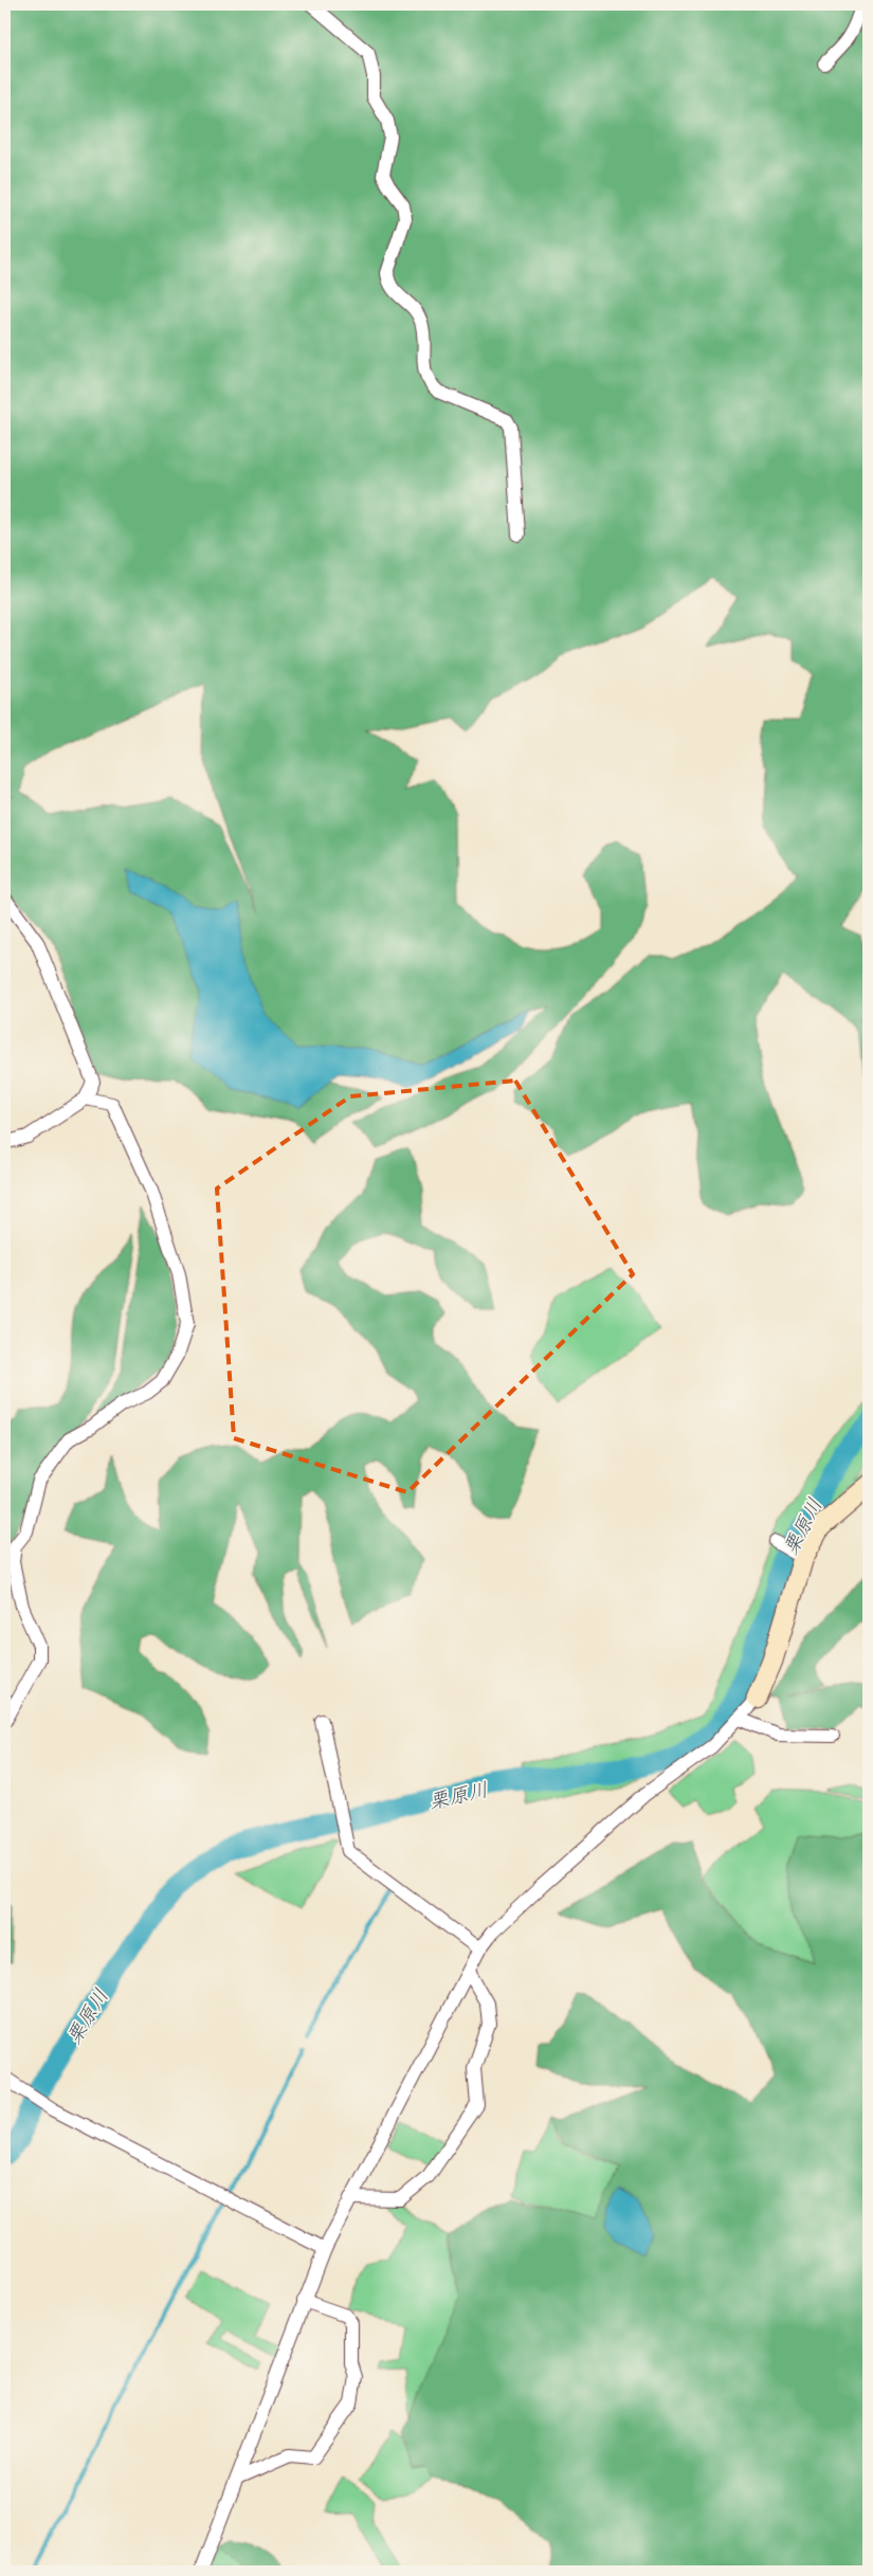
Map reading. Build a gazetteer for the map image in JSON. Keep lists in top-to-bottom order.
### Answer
{
  "water": ["栗原川"]
}
